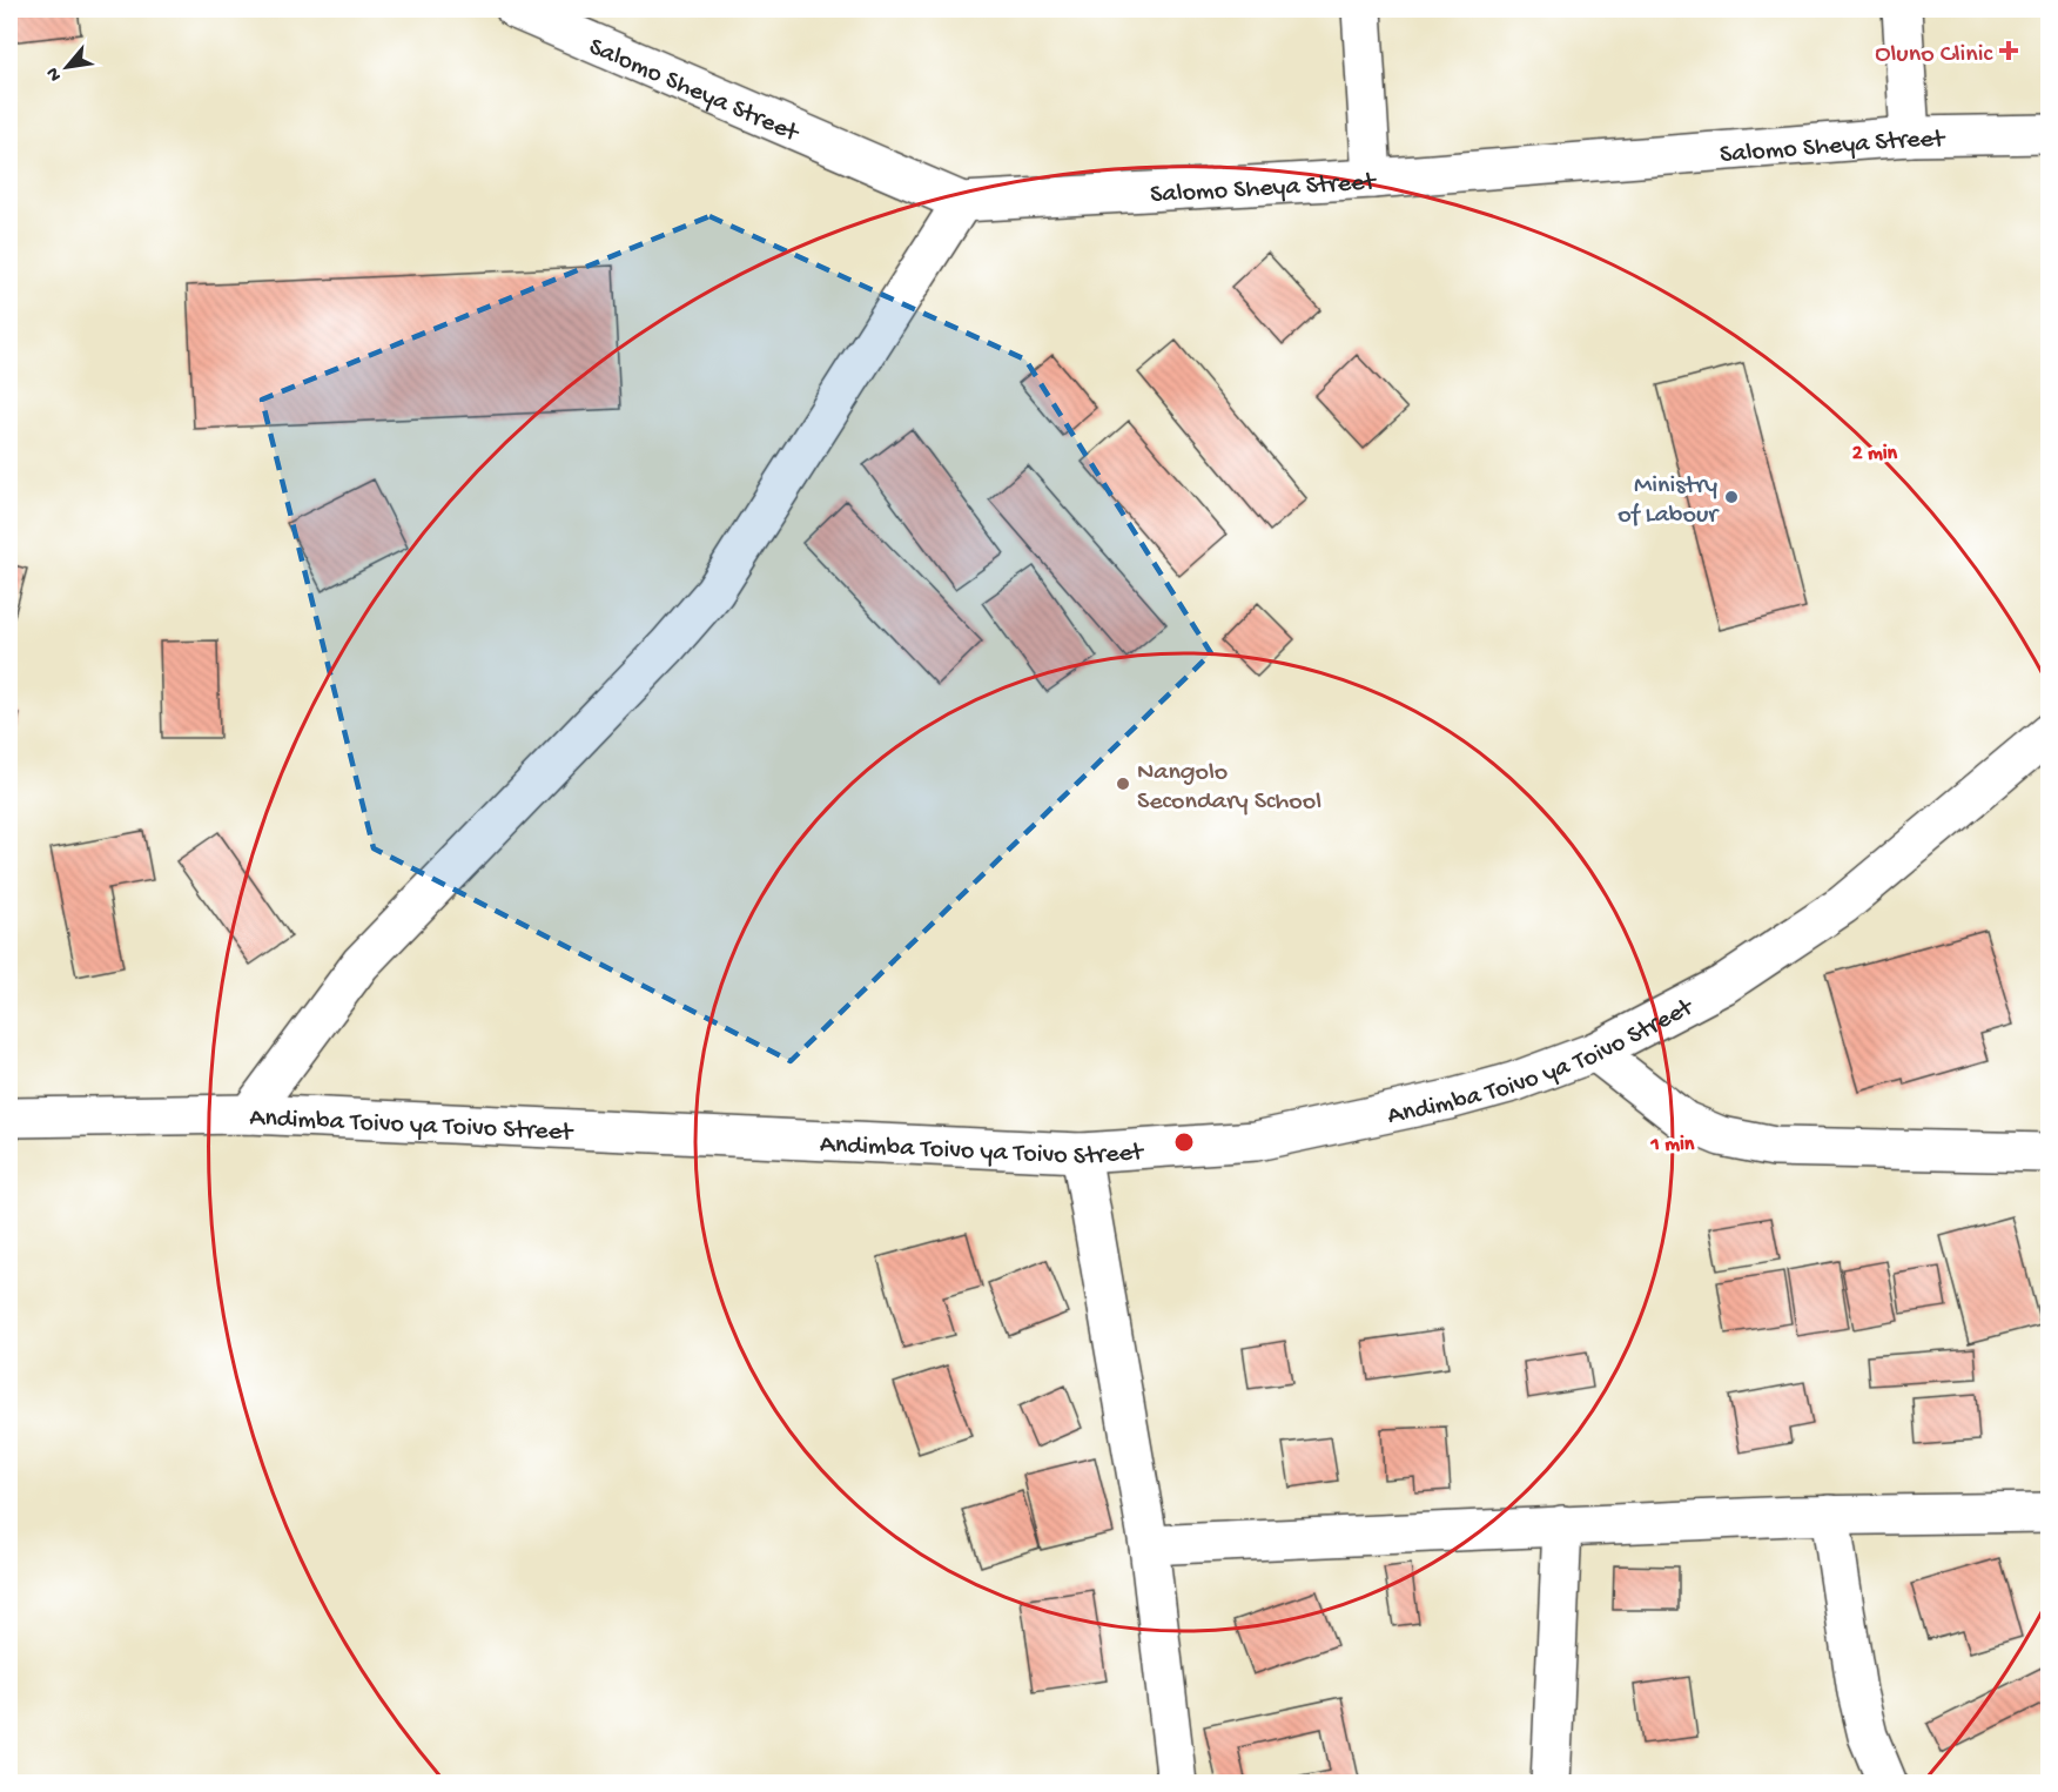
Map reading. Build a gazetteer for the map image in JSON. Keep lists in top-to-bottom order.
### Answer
{
  "streets": {
    "street": ["Salomo Sheya Street", "Andimba Toivo ya Toivo Street"]
  },
  "places": {
    "health": ["Oluno Clinic"],
    "other": ["Ministry of Labour", "Nangolo Secondary School"]
  },
  "north": "bottom left",
  "rings": ["2 min", "1 min"]
}
